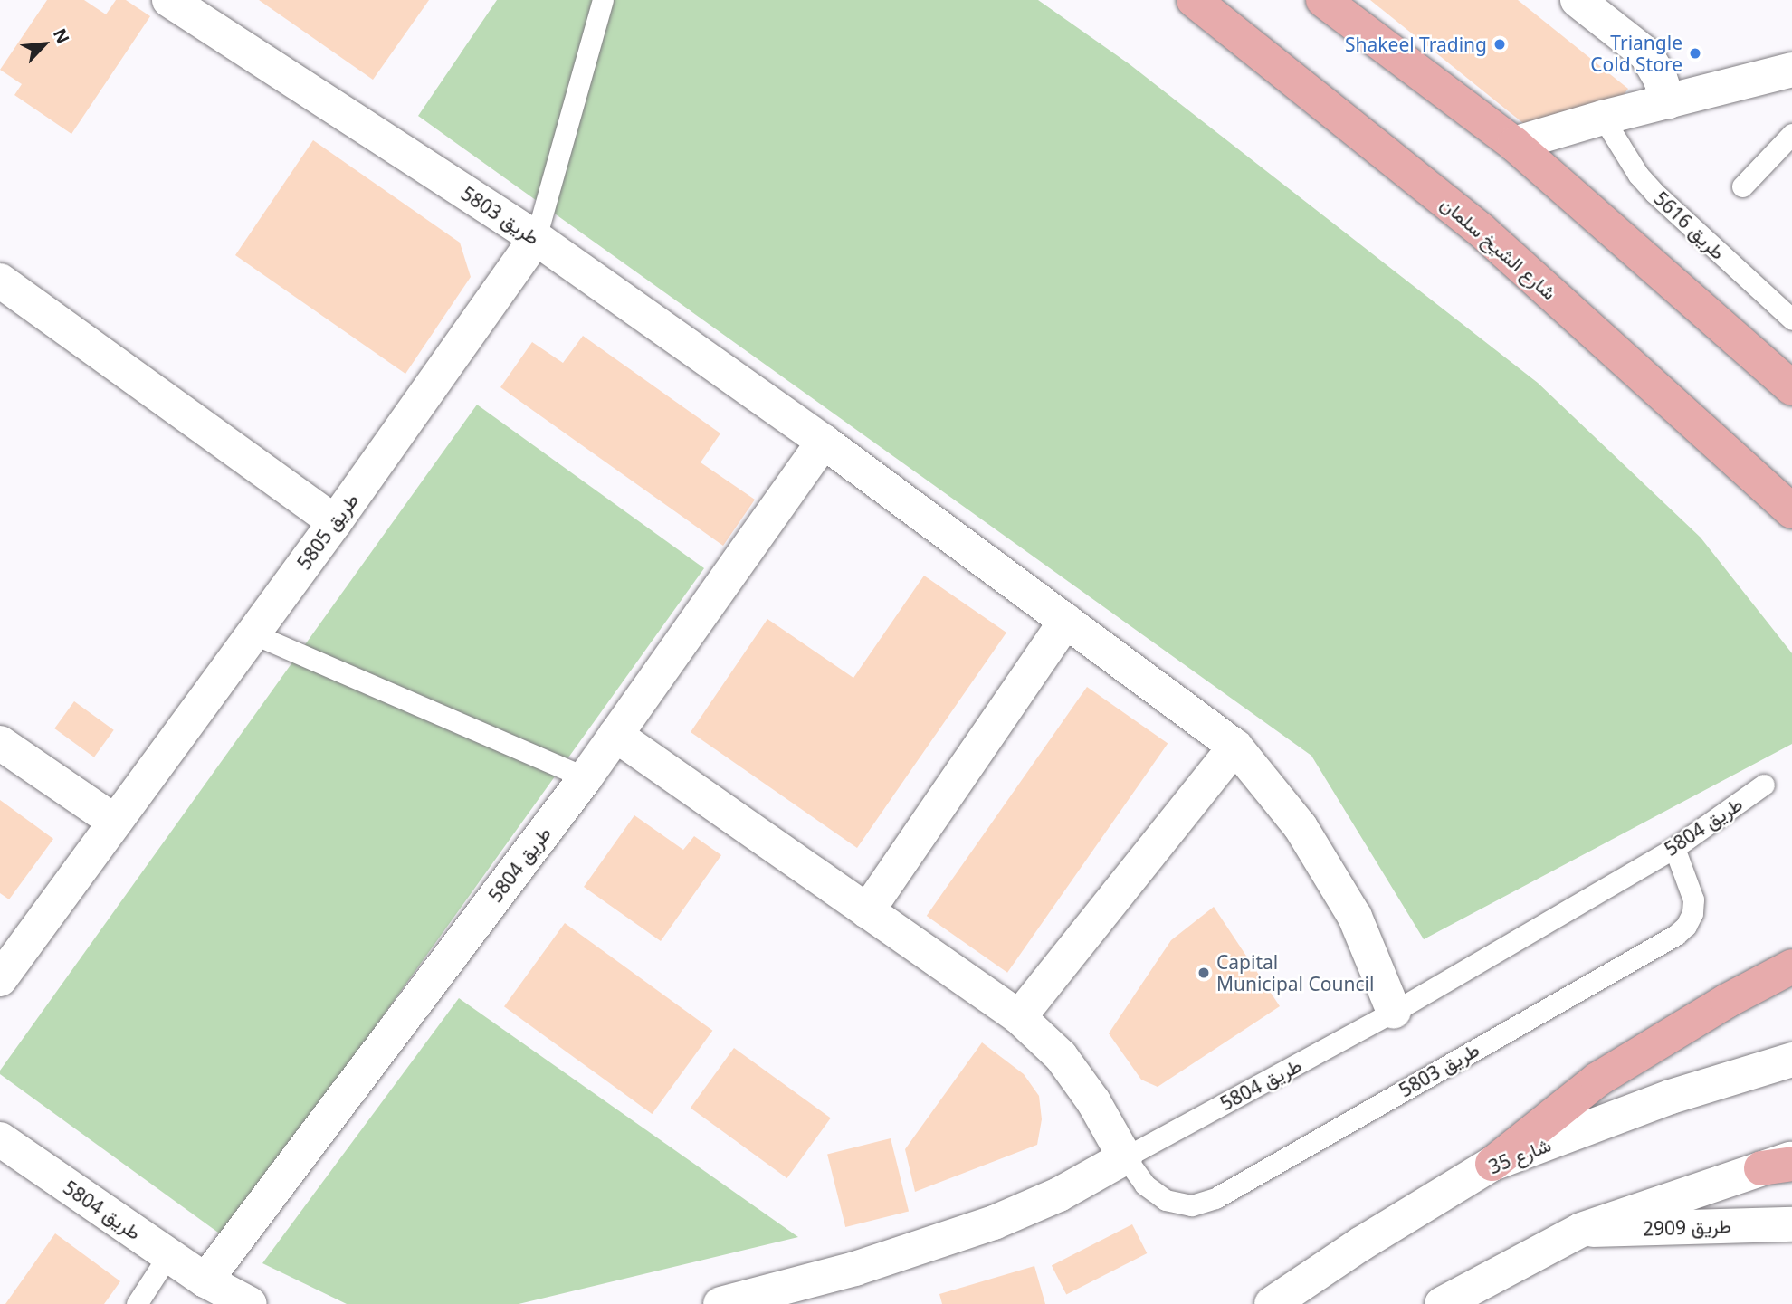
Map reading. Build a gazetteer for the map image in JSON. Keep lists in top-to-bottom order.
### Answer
{
  "streets": {
    "main road": ["شارع الشيخ سلمان"],
    "street": [
      "طريق 5803",
      "طريق 5805",
      "طريق 5804",
      "شارع 35",
      "طريق 2909"
    ],
    "lane": ["طريق 5616"]
  },
  "crossings": [
    ["طريق 5803", "طريق 5805"],
    ["طريق 5803", "طريق 5804"]
  ],
  "places": ["Shakeel Trading", "Triangle Cold Store", "Capital Municipal Council"],
  "north": "top right"
}
